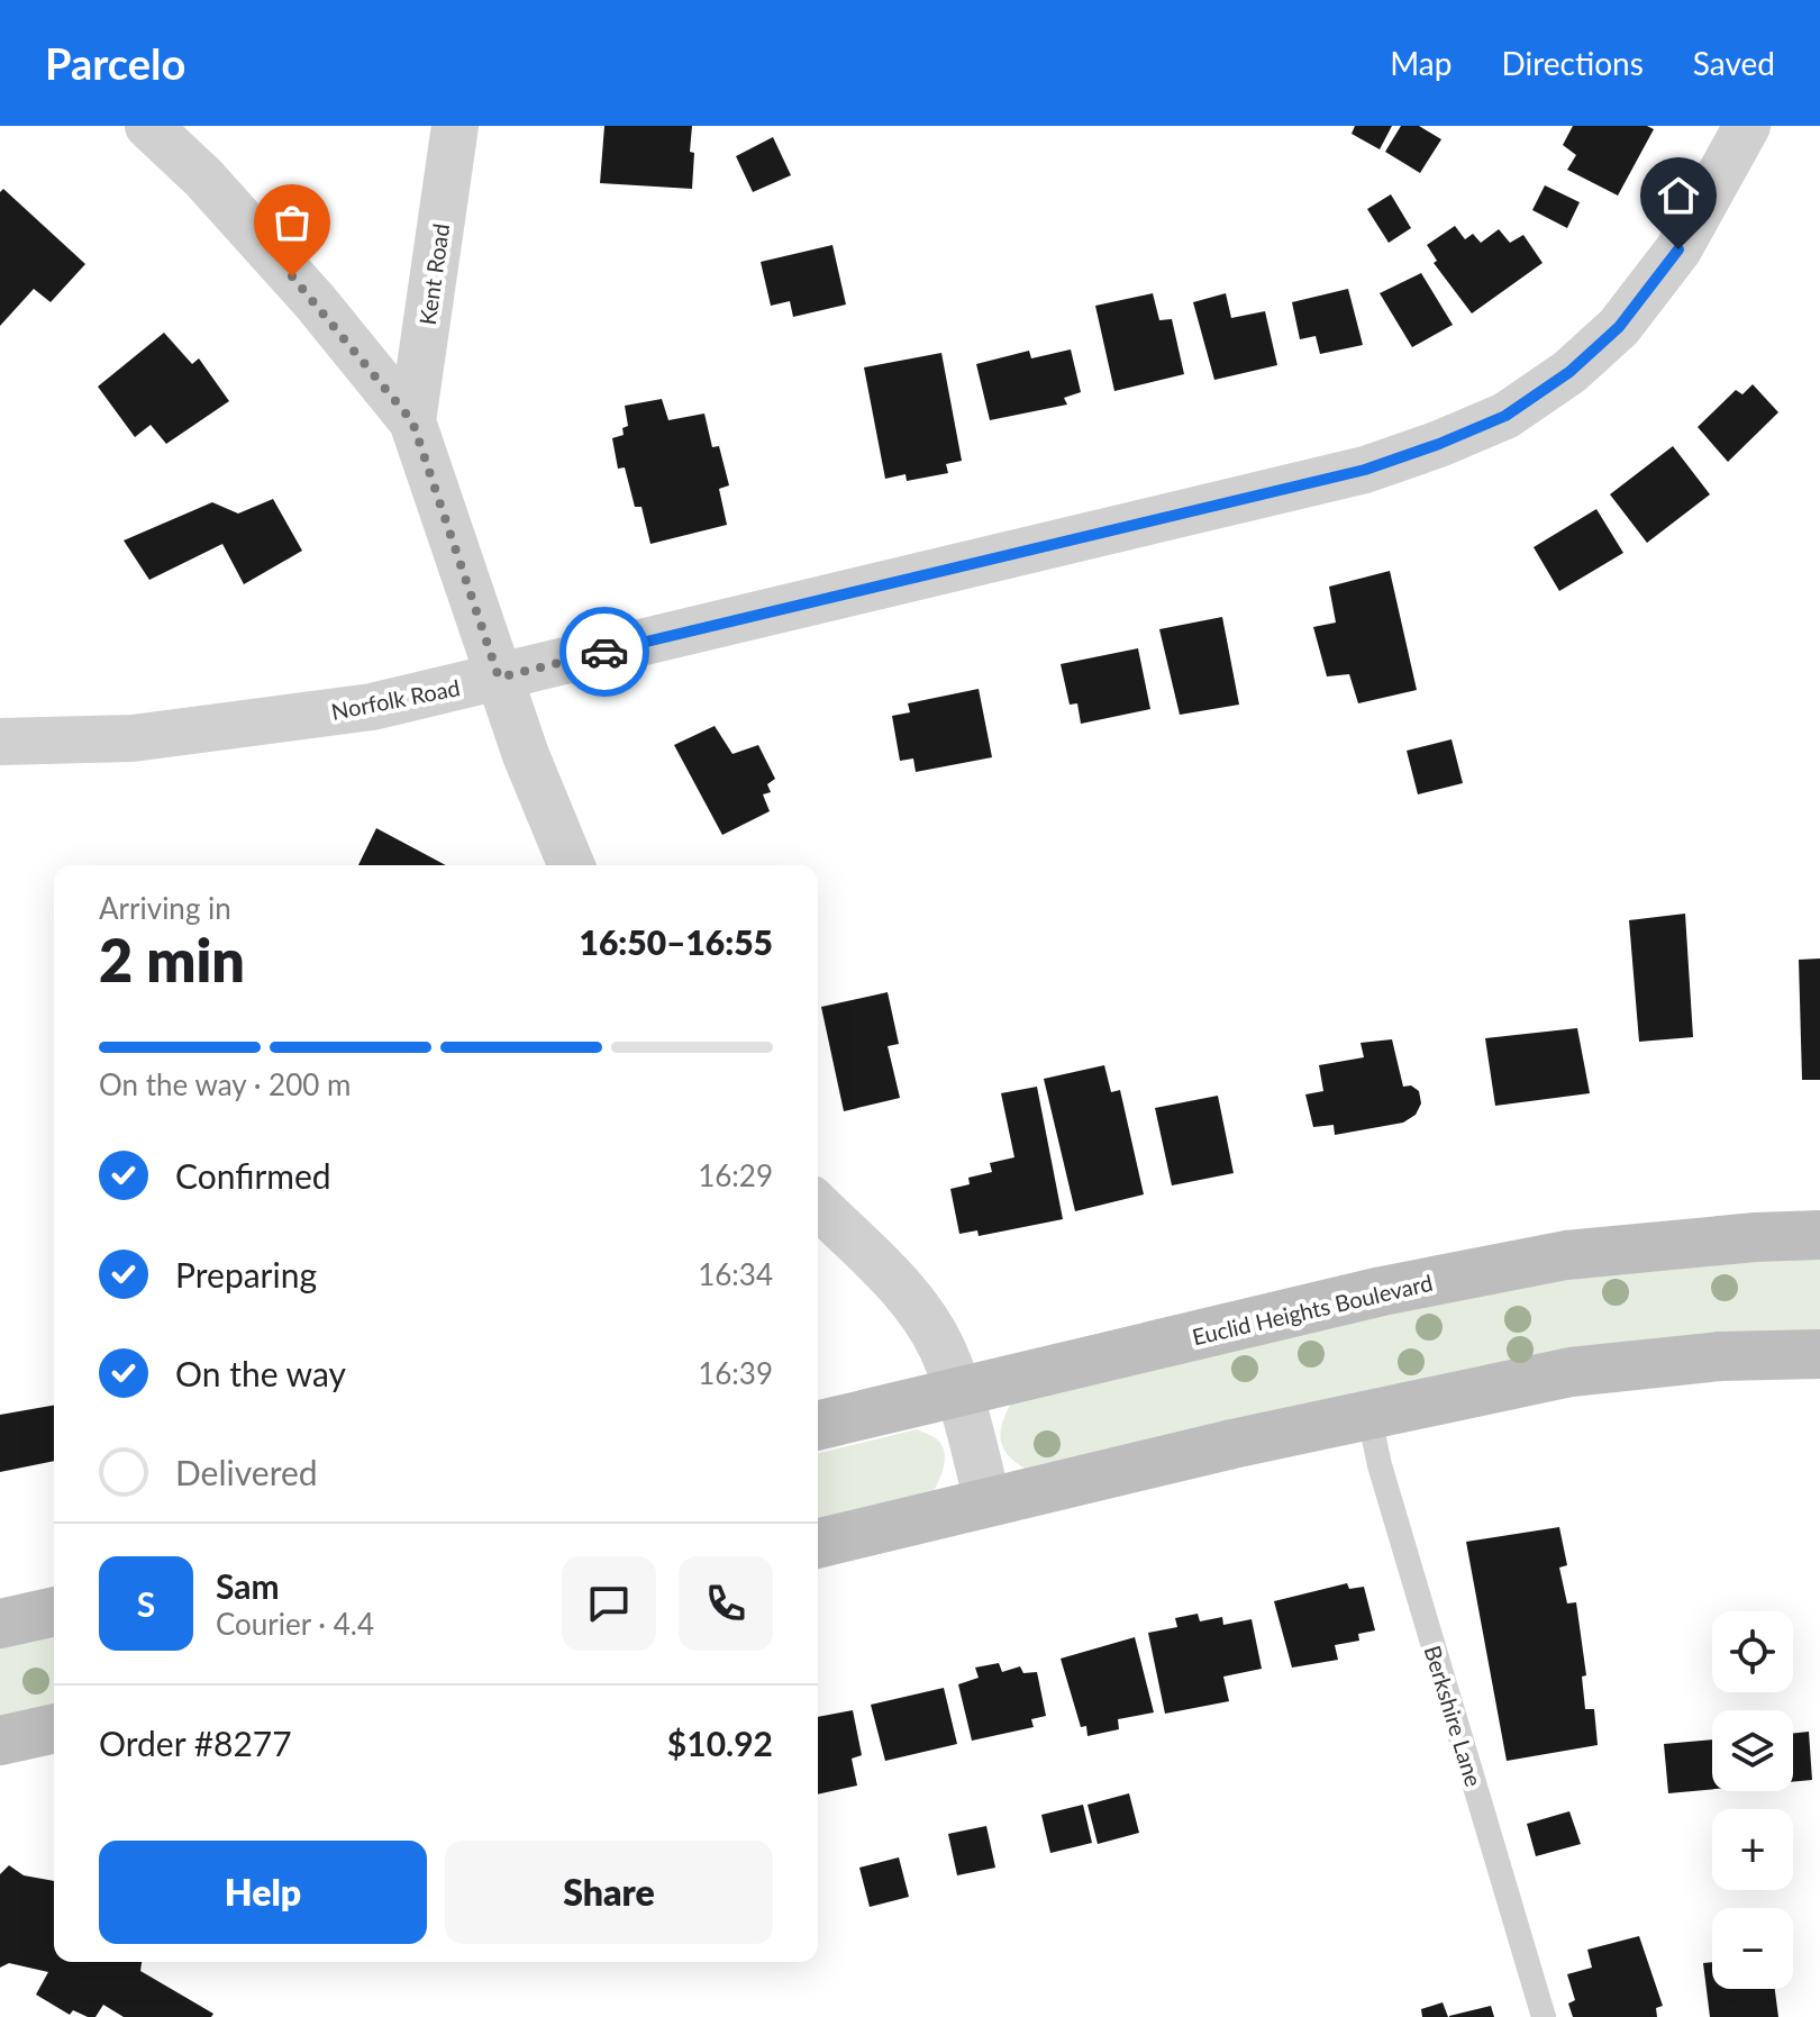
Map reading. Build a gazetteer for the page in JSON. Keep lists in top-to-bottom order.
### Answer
{
  "streets": {
    "main road": ["Euclid Heights Boulevard"],
    "street": ["Kent Road", "Norfolk Road"],
    "lane": ["Berkshire Lane"]
  },
  "page": {
    "header": "Parcelo",
    "nav": ["Map", "Directions", "Saved"],
    "heading": ["2 min", "Arriving in", "16:50–16:55"],
    "panel": [
      "Sam",
      "Courier · 4.4",
      "Order #8277",
      "$10.92"
    ],
    "bar": "On the way · 200 m",
    "list": [
      ["Confirmed", "16:29"],
      ["Preparing", "16:34"],
      ["On the way", "16:39"],
      "Delivered"
    ],
    "round": "S",
    "map_buttons": ["+", "−"],
    "buttons": ["Help", "Share"]
  }
}
